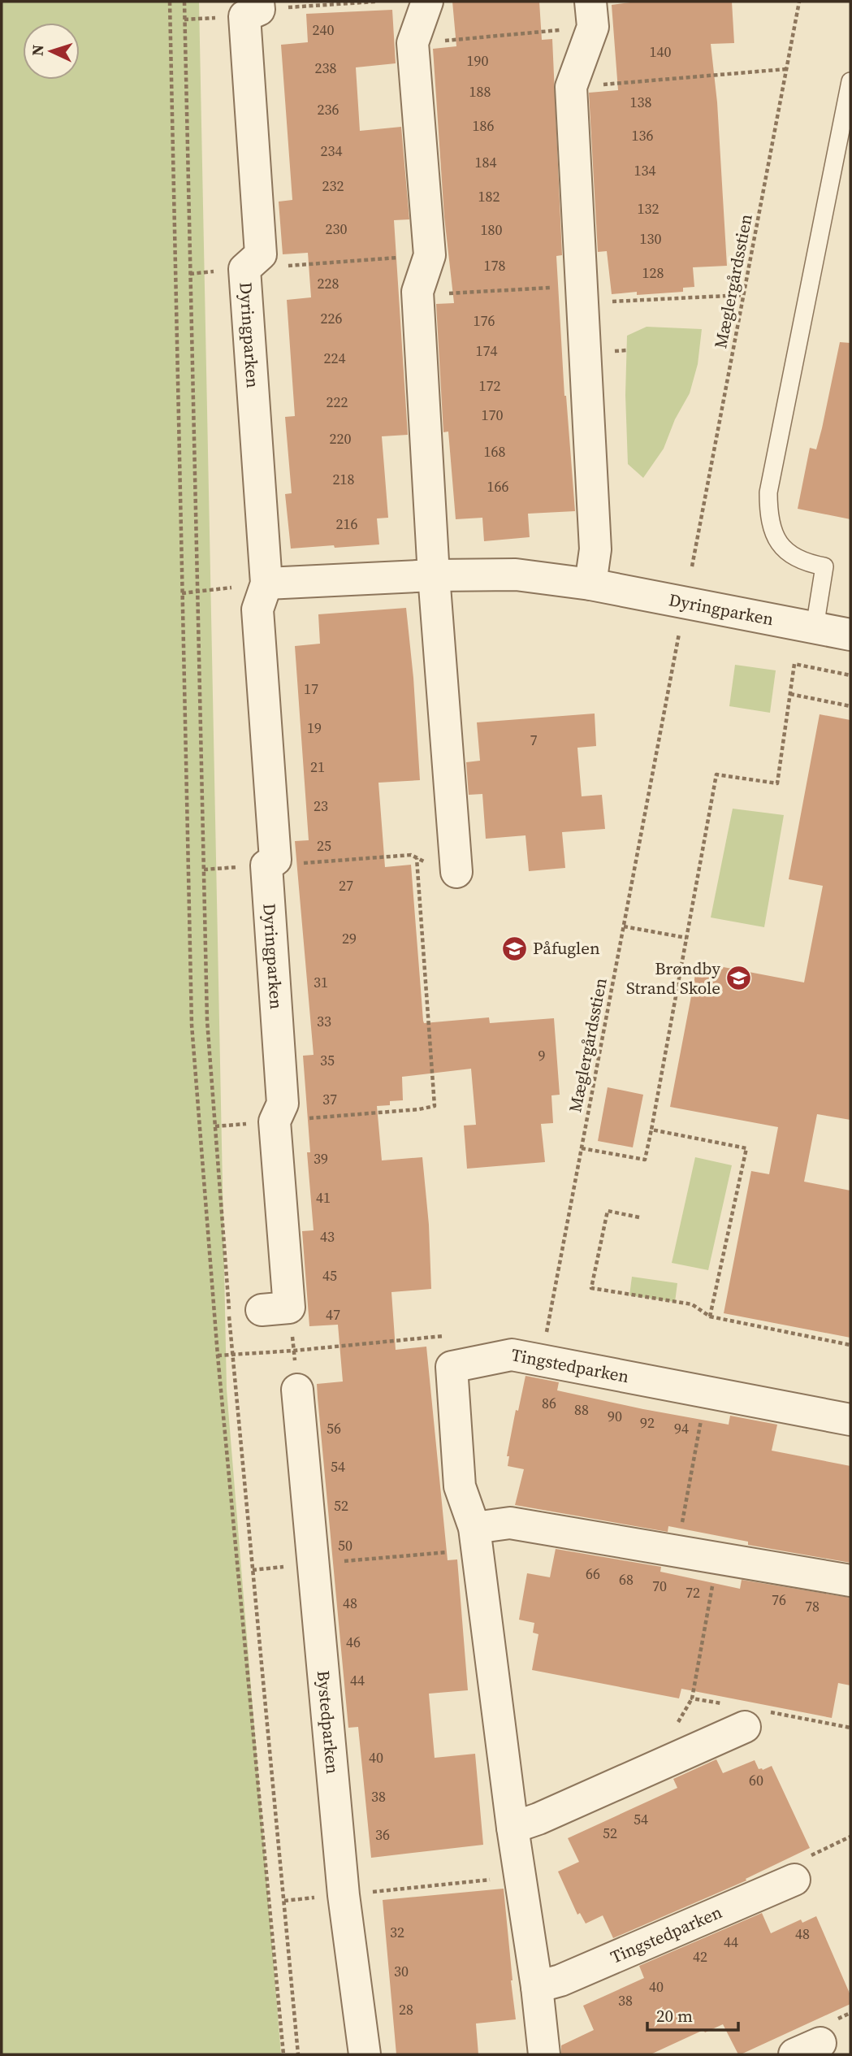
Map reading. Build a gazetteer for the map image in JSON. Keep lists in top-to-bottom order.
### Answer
{
  "streets": {
    "street": ["Dyringparken", "Tingstedparken", "Bystedparken"],
    "path": ["Mæglergårdsstien"]
  },
  "crossings": [
    ["Mæglergårdsstien", "Tingstedparken"]
  ],
  "places": {
    "school or university": ["Påfuglen", "Brøndby Strand Skole"]
  },
  "house_numbers": [
    "240",
    "140",
    "190",
    "238",
    "188",
    "138",
    "236",
    "186",
    "136",
    "234",
    "184",
    "134",
    "232",
    "182",
    "132",
    "230",
    "180",
    "130",
    "178",
    "128",
    "228",
    "226",
    "176",
    "174",
    "224",
    "172",
    "222",
    "170",
    "220",
    "168",
    "218",
    "166",
    "216",
    "17",
    "19",
    "7",
    "21",
    "23",
    "25",
    "27",
    "29",
    "31",
    "33",
    "9",
    "35",
    "37",
    "39",
    "41",
    "43",
    "45",
    "47",
    "86",
    "88",
    "90",
    "92",
    "56",
    "94",
    "54",
    "52",
    "50",
    "66",
    "68",
    "70",
    "72",
    "76",
    "48",
    "78",
    "46",
    "44",
    "40",
    "60",
    "38",
    "54",
    "52",
    "36",
    "32",
    "48",
    "44",
    "42",
    "30",
    "40",
    "38",
    "28"
  ],
  "scale_bar": "20 m",
  "north": "left"
}
